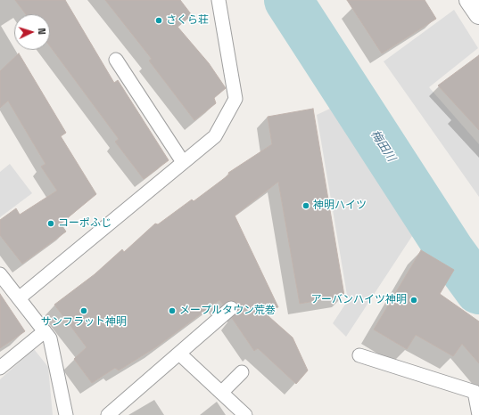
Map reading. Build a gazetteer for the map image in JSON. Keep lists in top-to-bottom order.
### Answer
{
  "water": ["梅田川"],
  "places": [
    "さくら荘",
    "神明ハイツ",
    "コーポふじ",
    "アーバンハイツ神明",
    "サンフラット神明",
    "メープルタウン荒巻"
  ],
  "north": "right"
}
